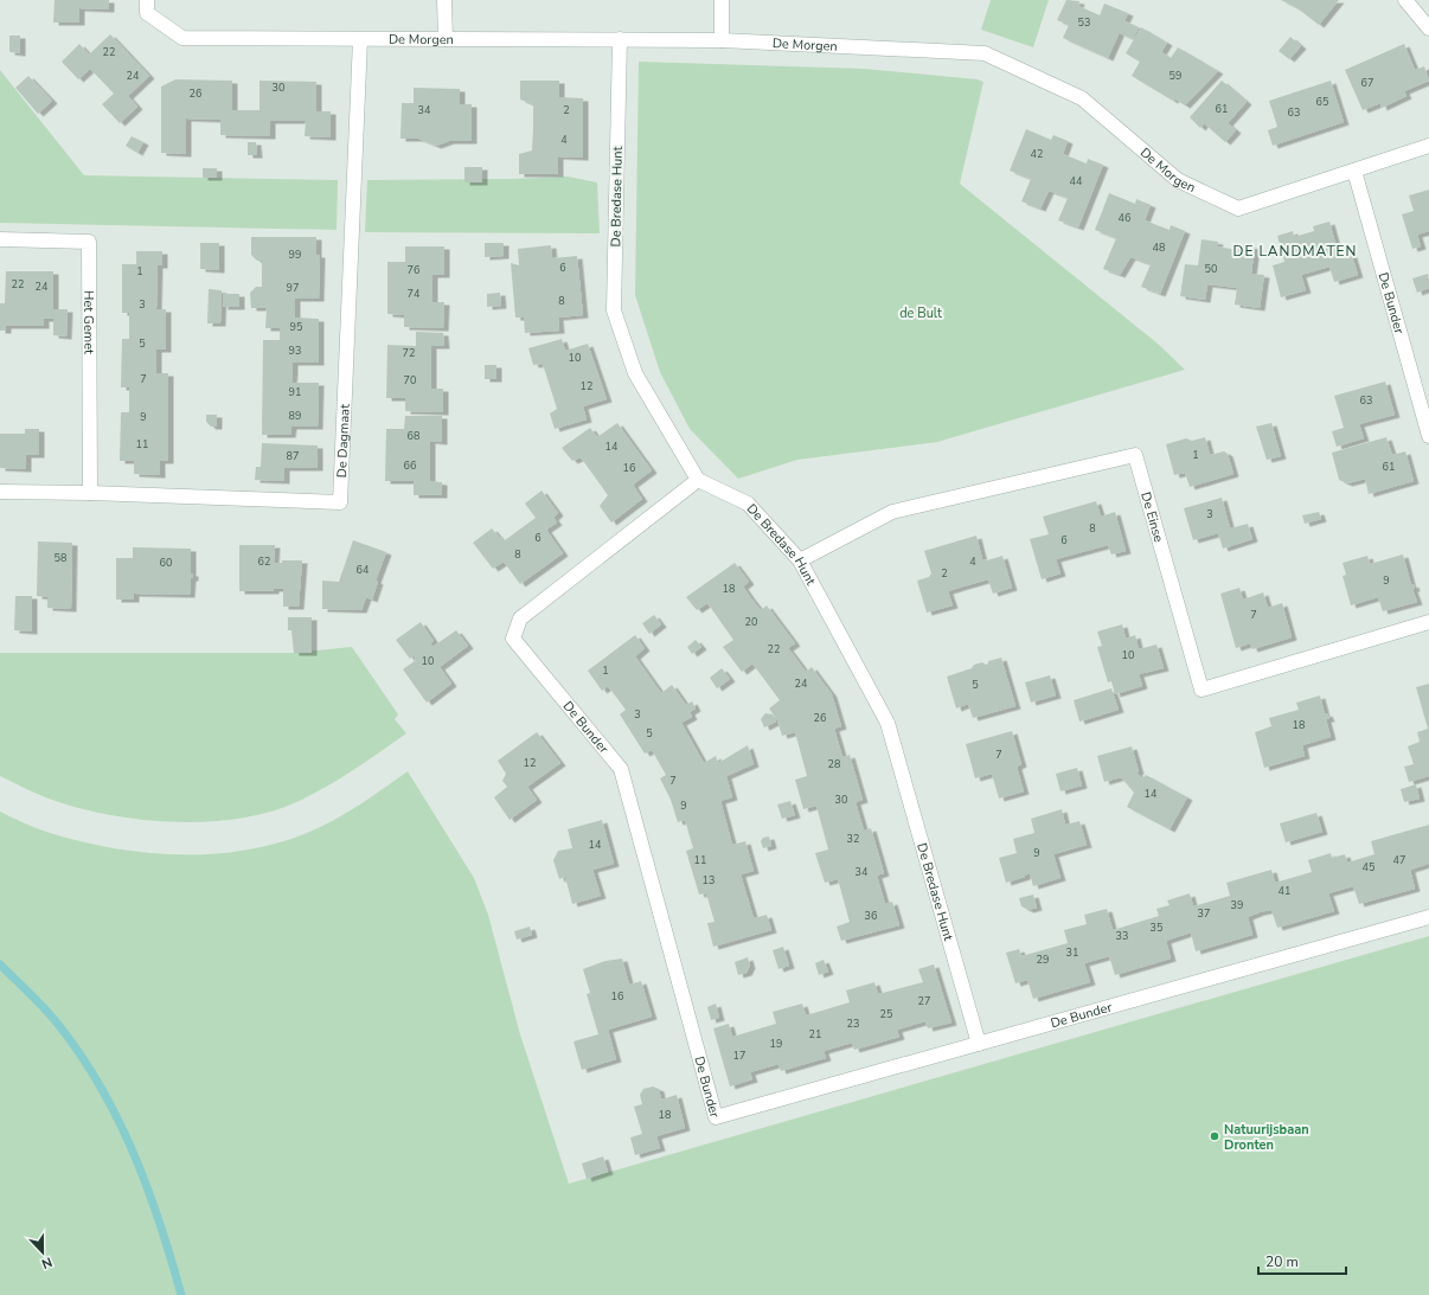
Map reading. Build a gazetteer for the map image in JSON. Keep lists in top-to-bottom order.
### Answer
{
  "streets": {
    "street": [
      "De Morgen",
      "De Bredase Hunt",
      "De Bunder",
      "Het Gemet",
      "De Dagmaat",
      "De Einse"
    ]
  },
  "crossings": [
    ["De Morgen", "De Bredase Hunt"],
    ["De Morgen", "De Bunder"],
    ["De Morgen", "De Dagmaat"],
    ["De Bredase Hunt", "De Bunder"],
    ["De Bredase Hunt", "De Einse"],
    ["Het Gemet", "De Dagmaat"]
  ],
  "districts": ["DE LANDMATEN"],
  "parks": ["de Bult"],
  "places": ["Natuurijsbaan Dronten"],
  "house_numbers": [
    "53",
    "22",
    "24",
    "59",
    "67",
    "30",
    "26",
    "65",
    "61",
    "34",
    "2",
    "63",
    "4",
    "42",
    "44",
    "46",
    "48",
    "99",
    "6",
    "50",
    "76",
    "1",
    "22",
    "24",
    "97",
    "74",
    "8",
    "3",
    "95",
    "5",
    "93",
    "72",
    "10",
    "7",
    "70",
    "12",
    "91",
    "63",
    "89",
    "9",
    "68",
    "11",
    "14",
    "1",
    "87",
    "66",
    "61",
    "16",
    "3",
    "8",
    "6",
    "6",
    "8",
    "58",
    "62",
    "4",
    "60",
    "64",
    "2",
    "9",
    "18",
    "7",
    "20",
    "22",
    "10",
    "10",
    "1",
    "24",
    "5",
    "3",
    "26",
    "18",
    "5",
    "7",
    "12",
    "28",
    "7",
    "14",
    "30",
    "9",
    "32",
    "14",
    "9",
    "11",
    "47",
    "45",
    "34",
    "13",
    "41",
    "39",
    "37",
    "36",
    "35",
    "33",
    "31",
    "29",
    "16",
    "27",
    "25",
    "23",
    "21",
    "19",
    "17",
    "18"
  ],
  "scale_bar": "20 m",
  "north": "bottom"
}
